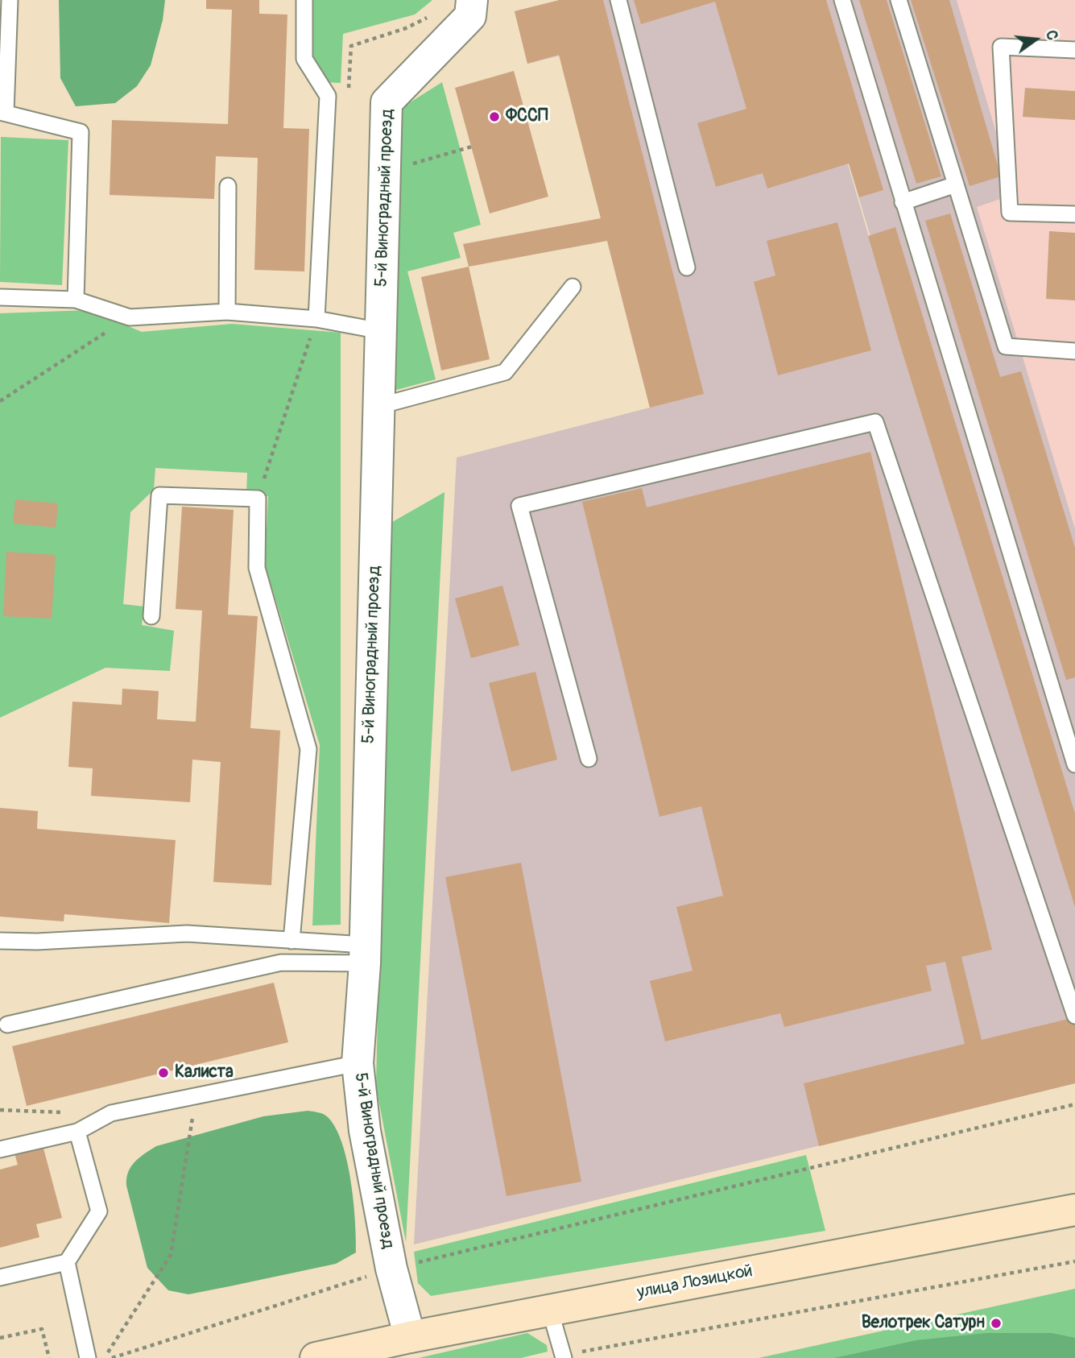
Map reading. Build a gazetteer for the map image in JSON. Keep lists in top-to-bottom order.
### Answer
{
  "streets": {
    "main road": ["улица Лозицкой"],
    "street": ["5-й Виноградный проезд"]
  },
  "crossings": [
    ["5-й Виноградный проезд", "улица Лозицкой"]
  ],
  "places": ["ФССП", "Калиста", "Велотрек Сатурн"],
  "north": "right"
}
